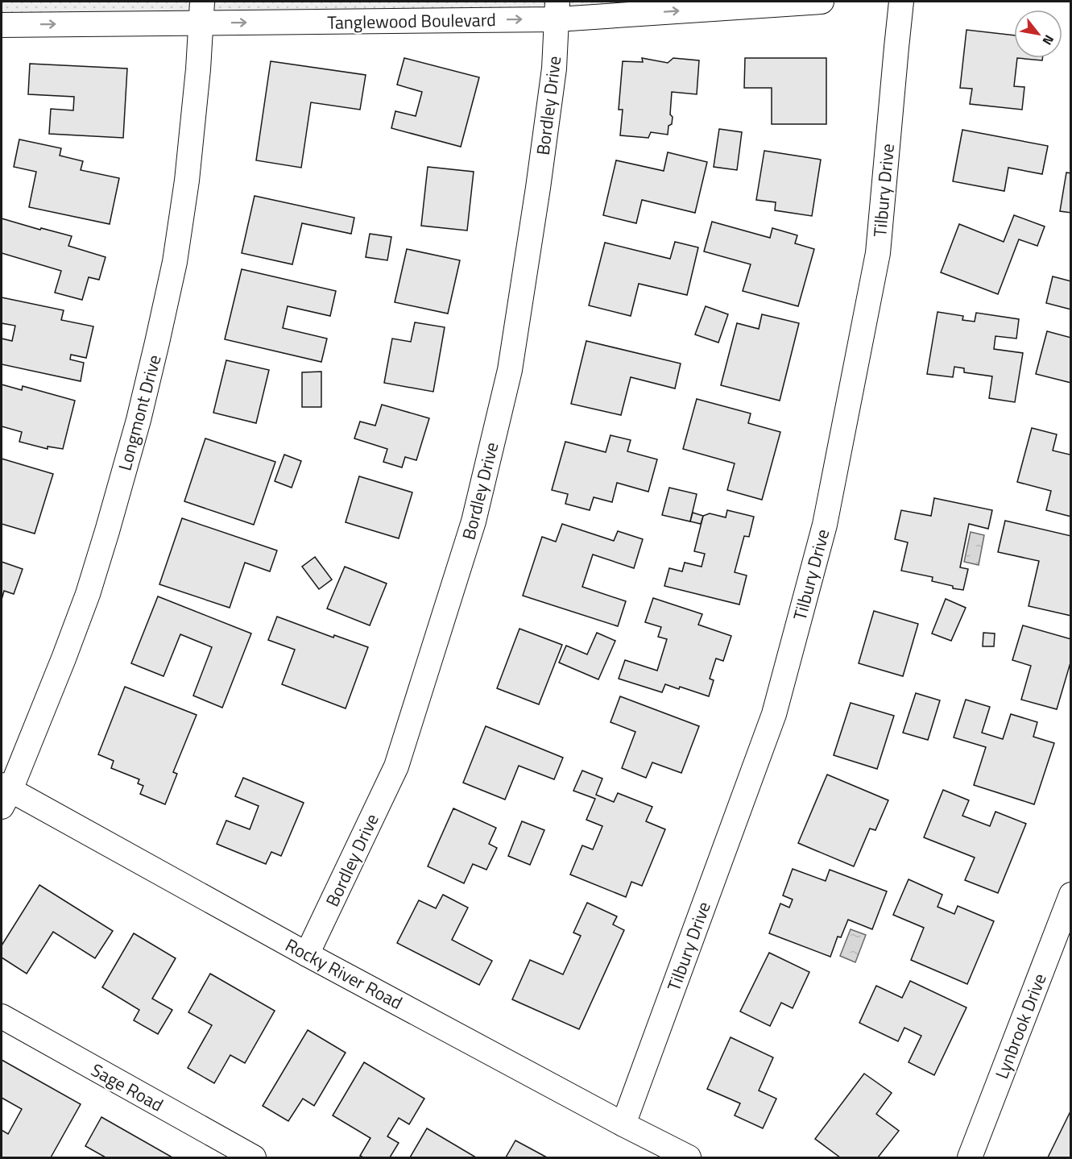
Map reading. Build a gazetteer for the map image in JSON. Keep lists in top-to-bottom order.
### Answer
{
  "streets": {
    "street": [
      "Tanglewood Boulevard",
      "Bordley Drive",
      "Tilbury Drive",
      "Longmont Drive",
      "Rocky River Road",
      "Lynbrook Drive",
      "Sage Road"
    ]
  },
  "crossings": [
    ["Tanglewood Boulevard", "Bordley Drive"],
    ["Tanglewood Boulevard", "Longmont Drive"],
    ["Bordley Drive", "Rocky River Road"],
    ["Tilbury Drive", "Rocky River Road"],
    ["Longmont Drive", "Rocky River Road"]
  ],
  "one_way": ["Tanglewood Boulevard"],
  "north": "bottom right"
}
